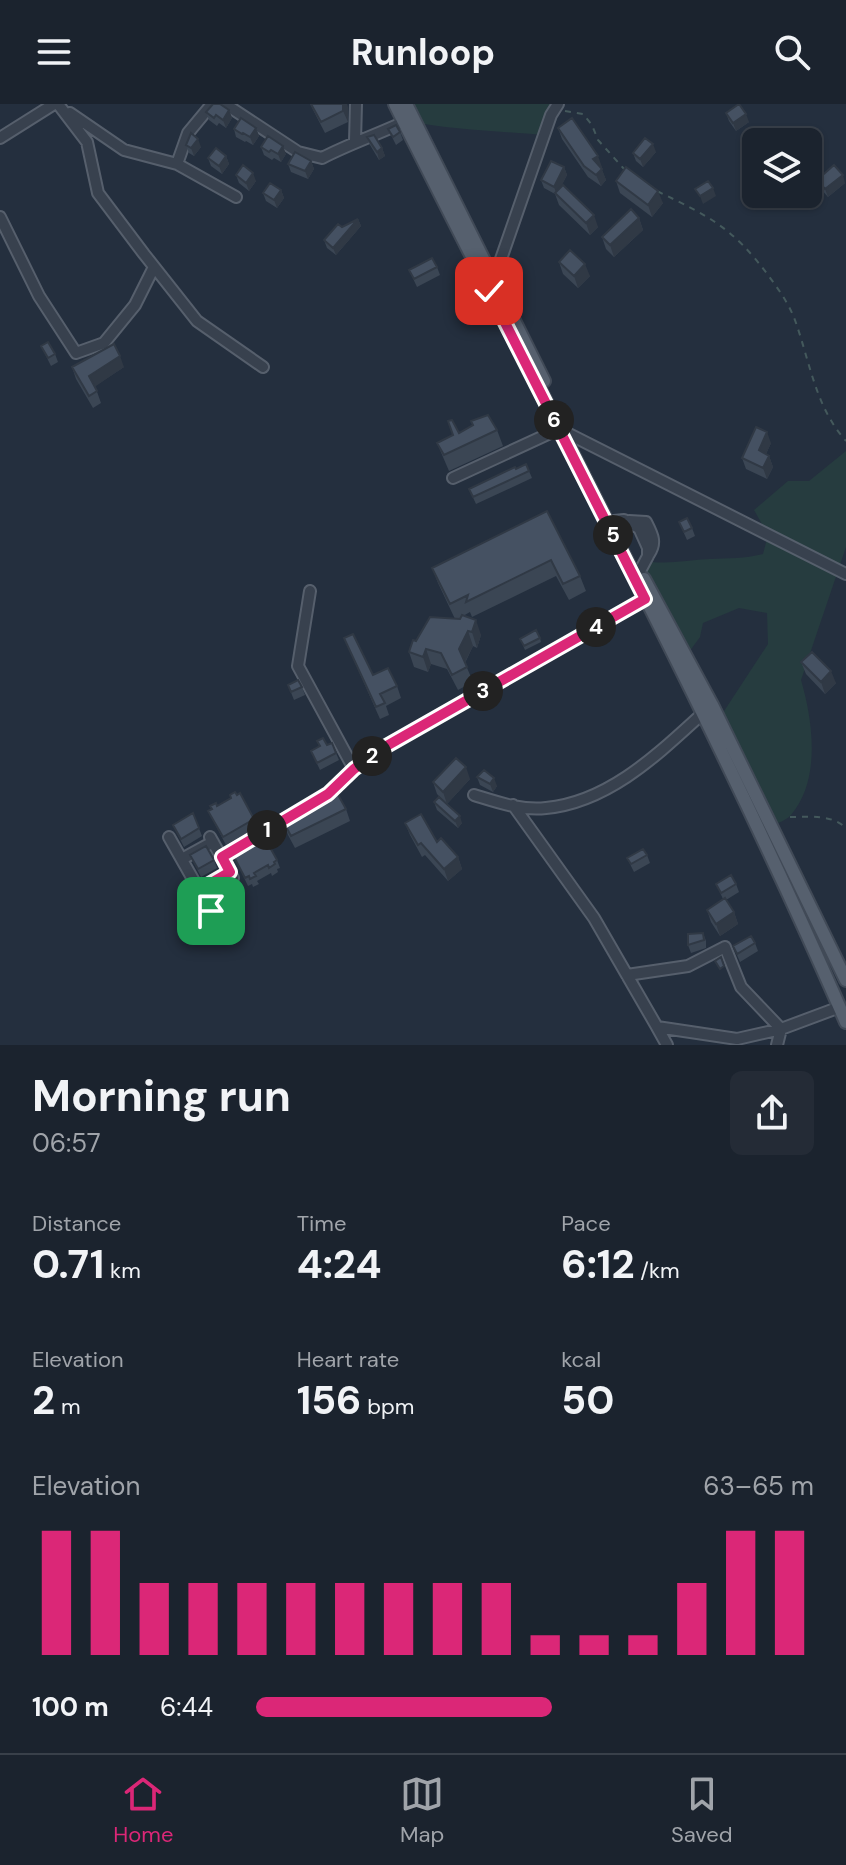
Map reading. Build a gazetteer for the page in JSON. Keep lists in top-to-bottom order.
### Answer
{
  "page": {
    "header": "Runloop",
    "pins": [
      "6",
      "5",
      "4",
      "3",
      "2",
      "1"
    ],
    "heading": ["Morning run", "06:57"],
    "stats": [
      ["Distance", "0.71 km"],
      ["Time", "4:24"],
      ["Pace", "6:12 /km"],
      ["Elevation", "2 m"],
      ["Heart rate", "156 bpm"],
      ["kcal", "50"]
    ],
    "chart": ["Elevation", "63–65 m"],
    "list": [
      {
        "name": "100 m",
        "note": "6:44"
      }
    ],
    "tabs": ["Home", "Map", "Saved"]
  }
}
